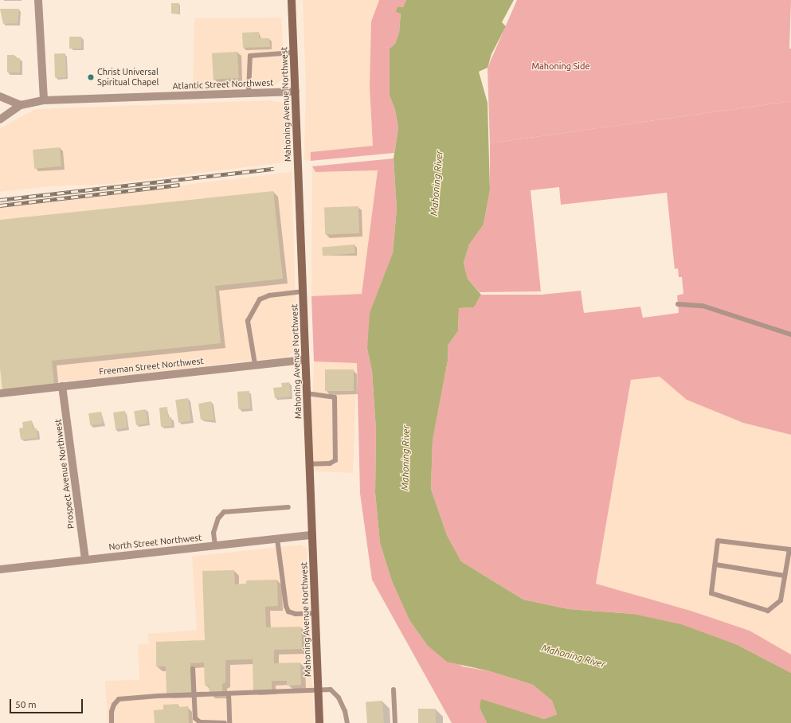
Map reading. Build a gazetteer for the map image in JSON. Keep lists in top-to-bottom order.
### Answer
{
  "streets": {
    "main road": ["Mahoning Avenue Northwest"],
    "street": [
      "Atlantic Street Northwest",
      "Freeman Street Northwest",
      "Prospect Avenue Northwest",
      "North Street Northwest"
    ]
  },
  "crossings": [
    ["Atlantic Street Northwest", "Mahoning Avenue Northwest"],
    ["Mahoning Avenue Northwest", "Freeman Street Northwest"],
    ["Mahoning Avenue Northwest", "North Street Northwest"],
    ["Freeman Street Northwest", "Prospect Avenue Northwest"],
    ["Prospect Avenue Northwest", "North Street Northwest"]
  ],
  "water": ["Mahoning River"],
  "parks": ["Mahoning Side"],
  "places": ["Christ Universal Spiritual Chapel"],
  "scale_bar": "50 m"
}
